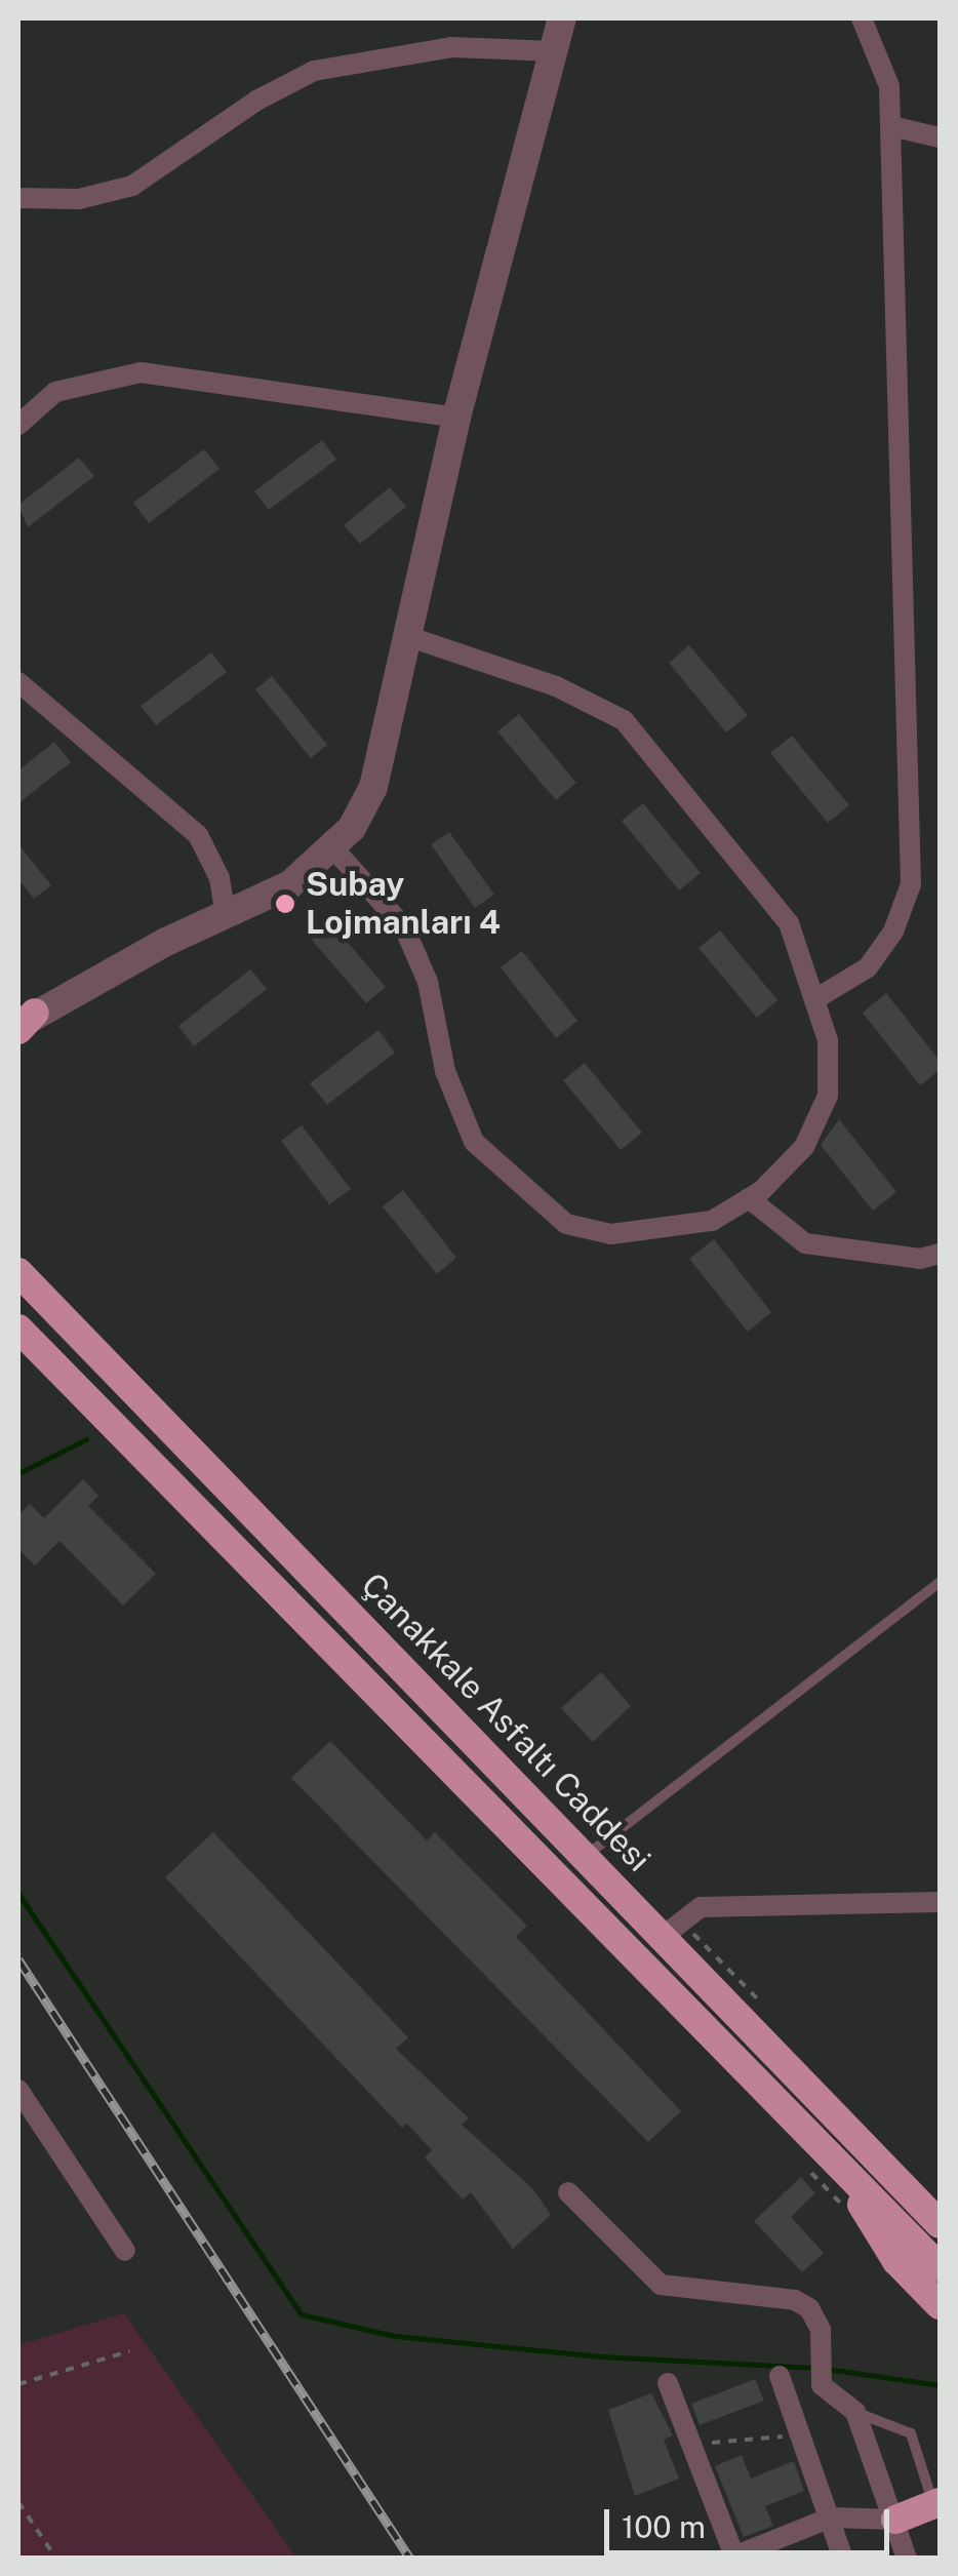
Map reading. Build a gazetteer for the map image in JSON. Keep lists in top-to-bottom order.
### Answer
{
  "streets": {
    "highway": ["Çanakkale Asfaltı Caddesi"]
  },
  "places": ["Subay Lojmanları 4"],
  "scale_bar": "100 m"
}
